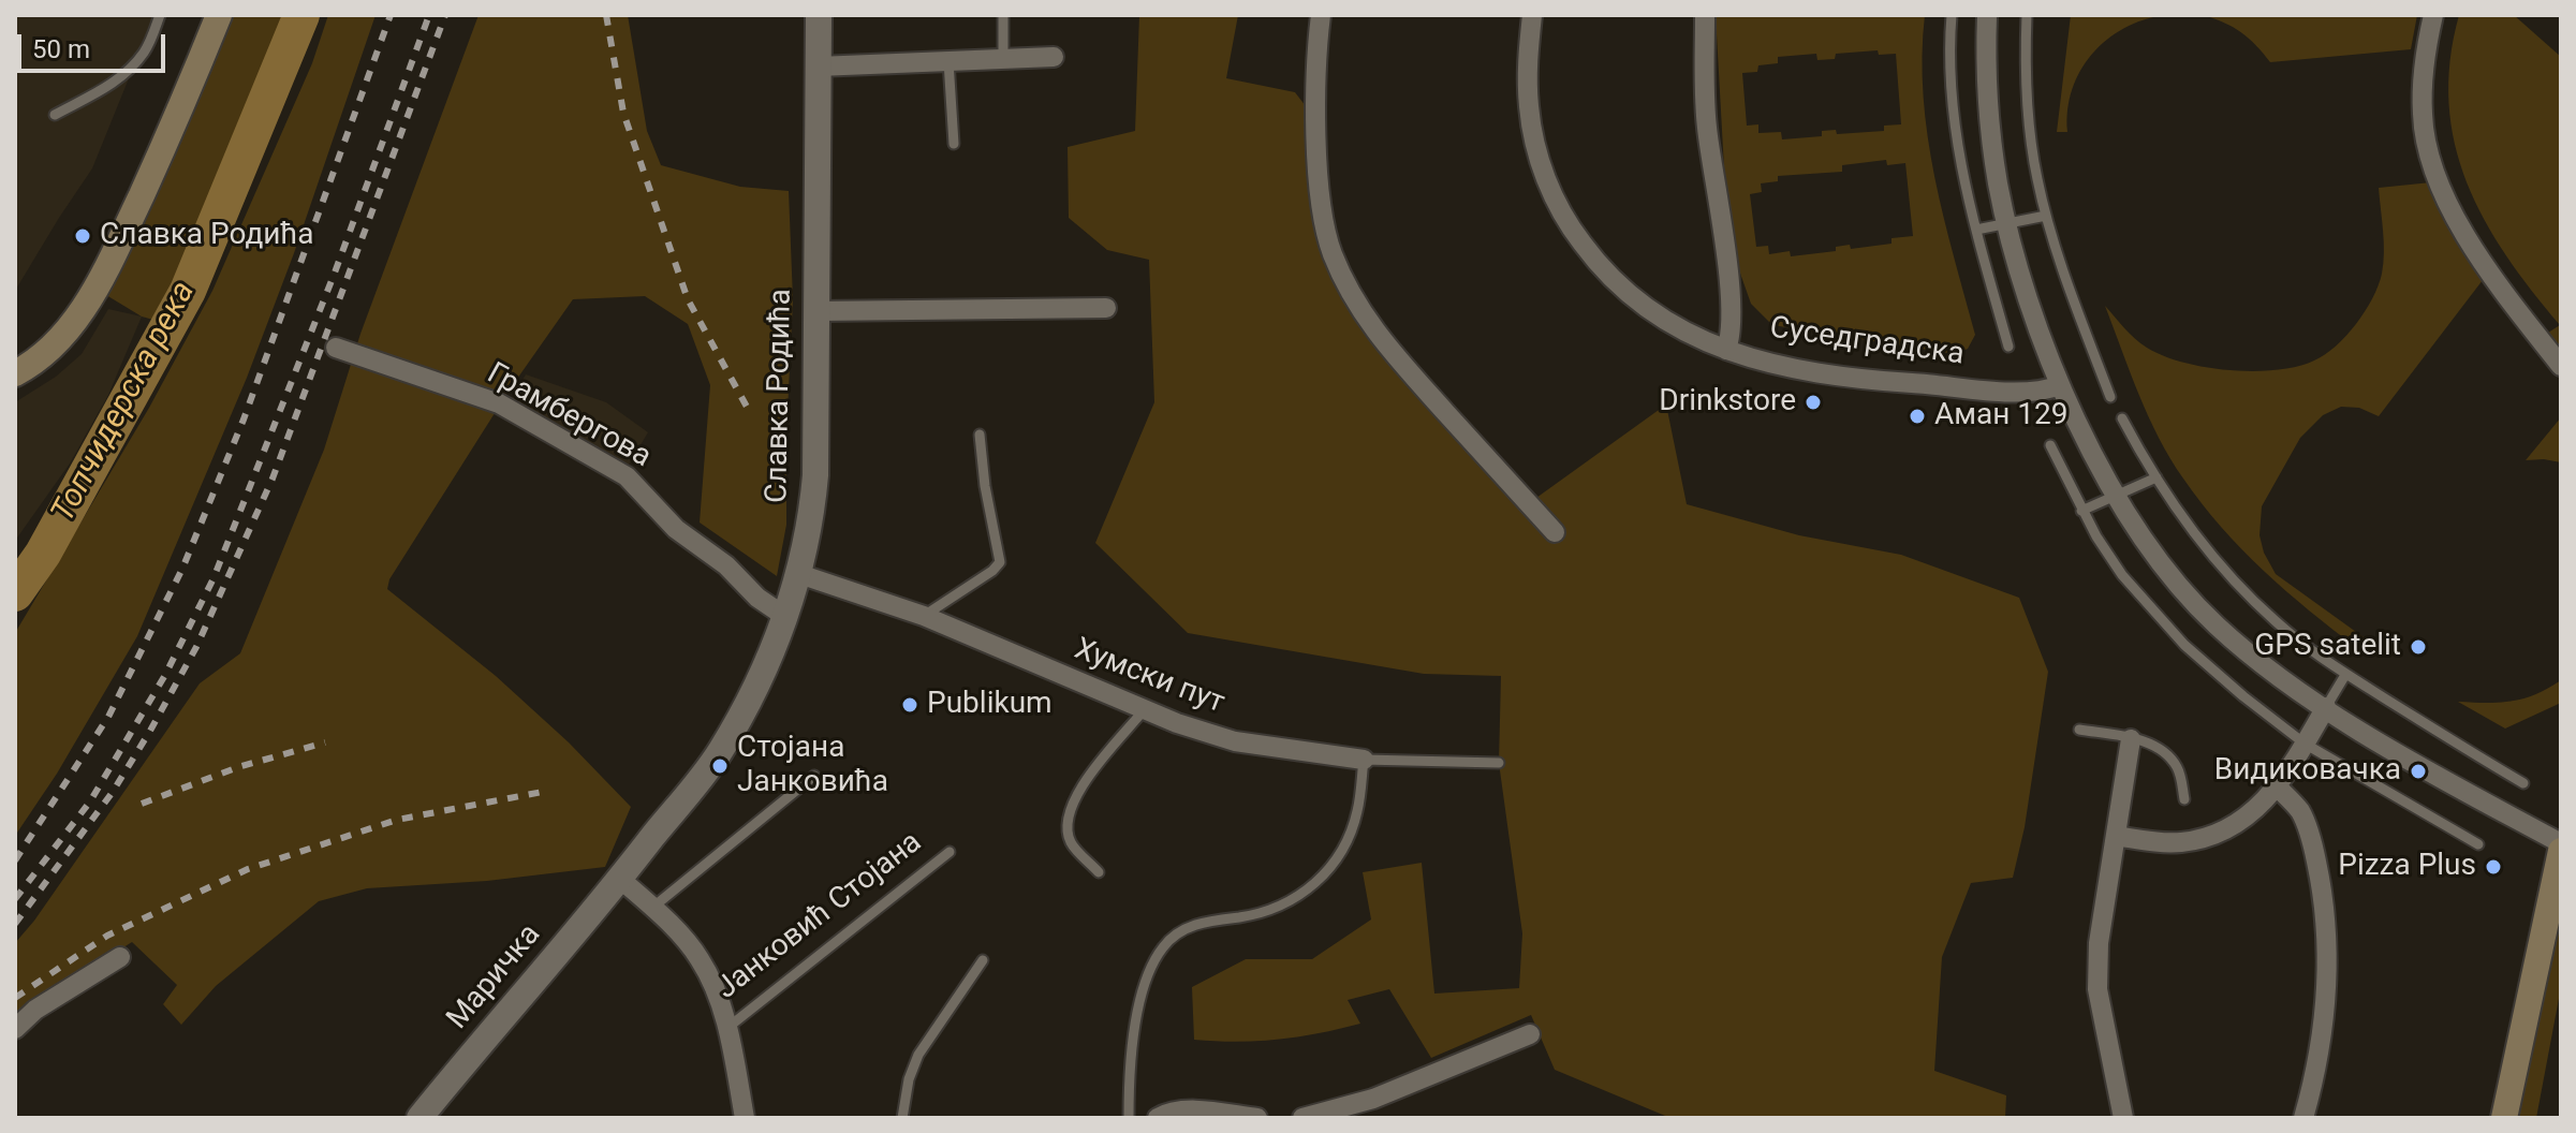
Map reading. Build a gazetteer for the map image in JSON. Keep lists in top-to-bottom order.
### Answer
{
  "streets": {
    "street": [
      "Суседградска",
      "Славка Родића",
      "Грамбергова",
      "Хумски пут",
      "Јанковић Стојана",
      "Маричка"
    ]
  },
  "crossings": [
    ["Славка Родића", "Грамбергова"],
    ["Славка Родића", "Хумски пут"],
    ["Славка Родића", "Јанковић Стојана"],
    ["Славка Родића", "Маричка"],
    ["Јанковић Стојана", "Маричка"]
  ],
  "water": ["Топчидерска река"],
  "places": [
    "Славка Родића",
    "Drinkstore",
    "Аман 129",
    "GPS satelit",
    "Publikum",
    "Стојана Јанковића",
    "Видиковачка",
    "Pizza Plus"
  ],
  "scale_bar": "50 m"
}
